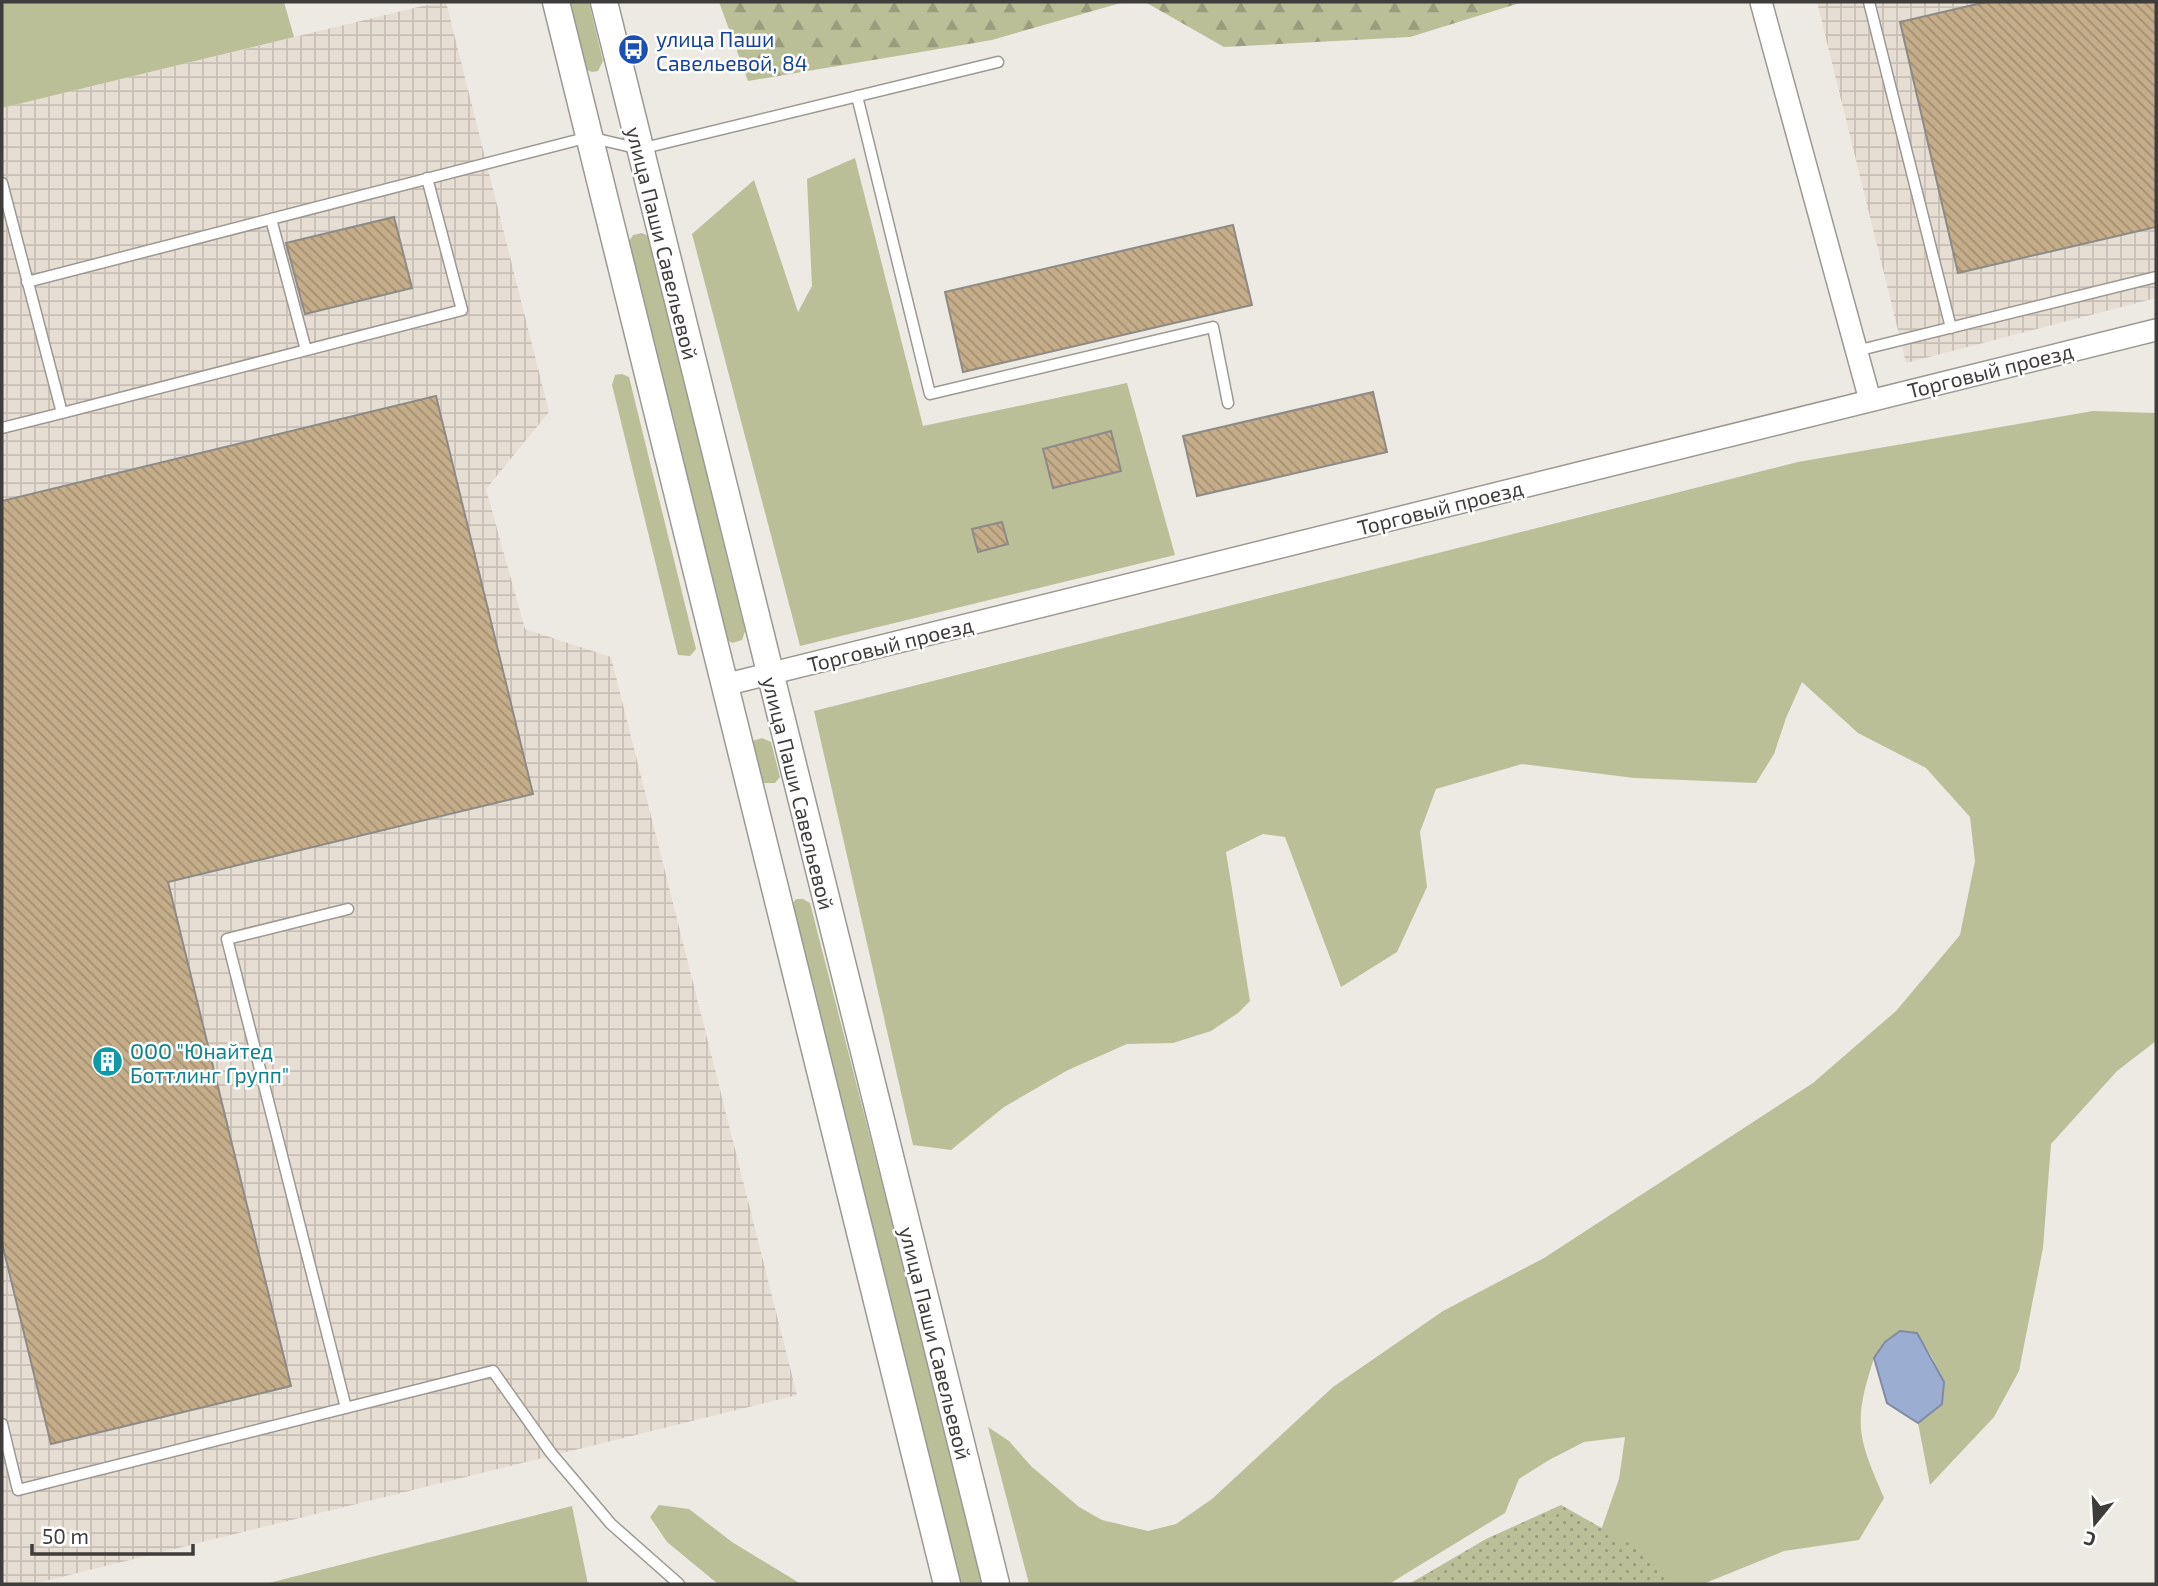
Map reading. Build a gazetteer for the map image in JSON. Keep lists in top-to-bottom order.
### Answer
{
  "streets": {
    "street": ["улица Паши Савельевой", "Торговый проезд"]
  },
  "crossings": [
    ["улица Паши Савельевой", "Торговый проезд"]
  ],
  "places": {
    "bus stop": ["улица Паши Савельевой, 84"],
    "building": ["ООО \"Юнайтед Боттлинг Групп\""]
  },
  "scale_bar": "50 m",
  "north": "bottom"
}
